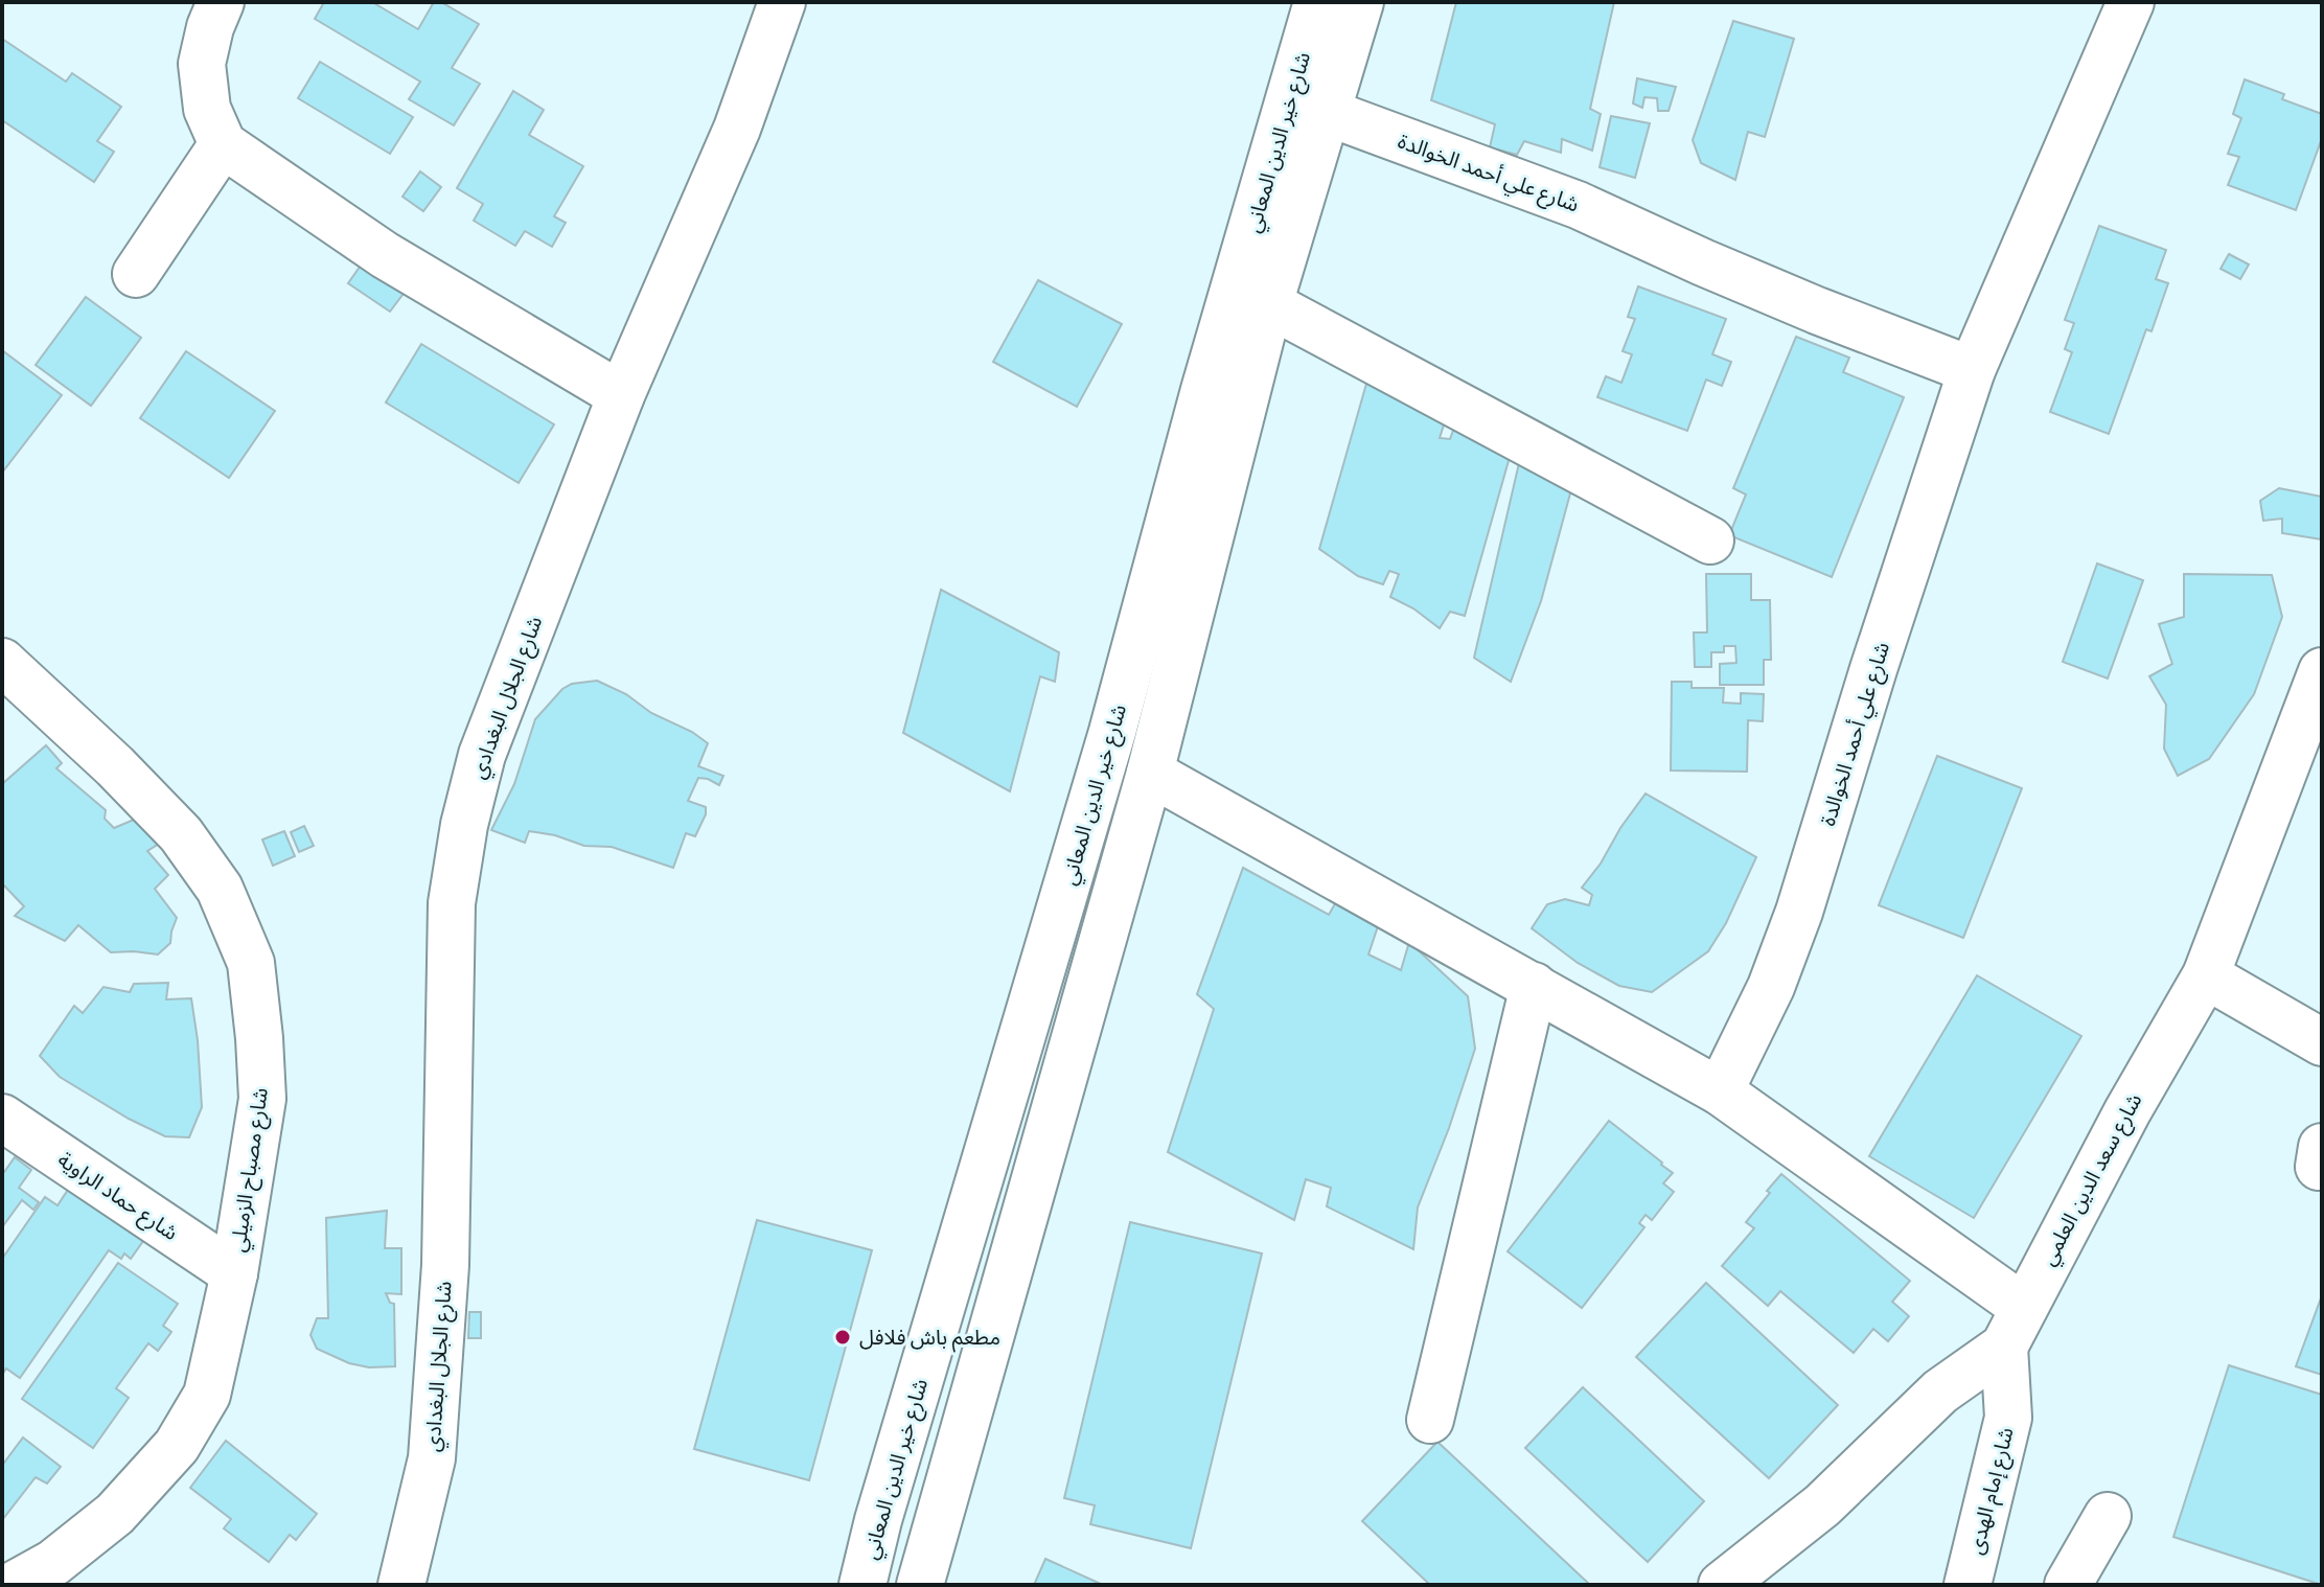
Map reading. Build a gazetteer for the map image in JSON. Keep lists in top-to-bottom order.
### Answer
{
  "streets": {
    "street": [
      "شارع خير الدين المعاني",
      "شارع علي أحمد الخوالدة",
      "شارع الجلال البغدادي",
      "شارع مصباح الزميلي",
      "شارع سعد الدين العلمي",
      "شارع حماد الراوية",
      "شارع إمام الهدى"
    ]
  },
  "crossings": [
    ["شارع خير الدين المعاني", "شارع علي أحمد الخوالدة"],
    ["شارع مصباح الزميلي", "شارع حماد الراوية"],
    ["شارع سعد الدين العلمي", "شارع إمام الهدى"]
  ],
  "places": ["مطعم باش فلافل"]
}
